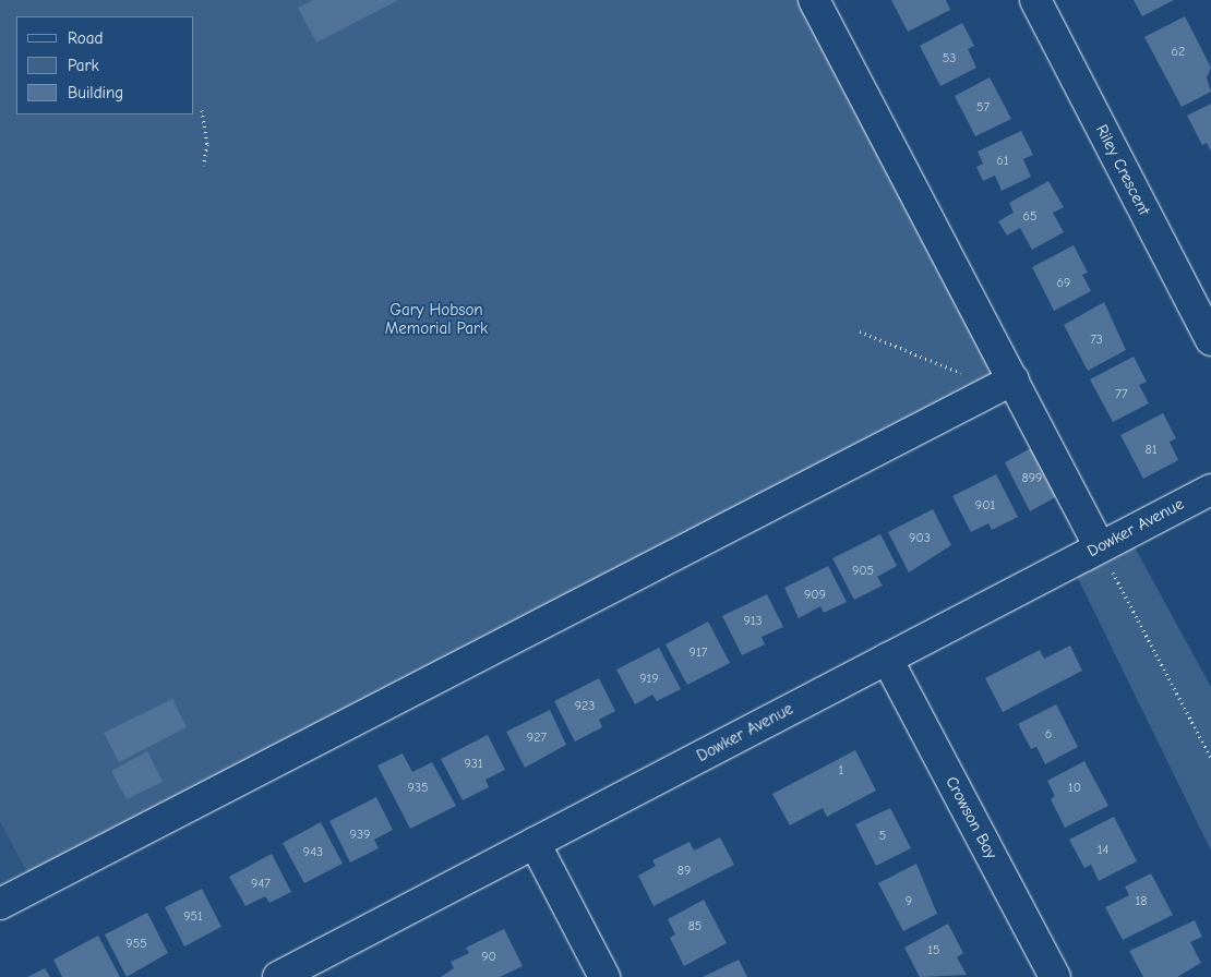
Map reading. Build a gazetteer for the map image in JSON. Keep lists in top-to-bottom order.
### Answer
{
  "streets": {
    "street": ["Riley Crescent", "Dowker Avenue", "Crowson Bay"]
  },
  "crossings": [
    ["Dowker Avenue", "Crowson Bay"]
  ],
  "parks": ["Gary Hobson Memorial Park"],
  "house_numbers": [
    "62",
    "53",
    "57",
    "61",
    "65",
    "69",
    "73",
    "77",
    "81",
    "899",
    "901",
    "903",
    "905",
    "909",
    "913",
    "917",
    "919",
    "923",
    "6",
    "927",
    "931",
    "1",
    "935",
    "10",
    "939",
    "5",
    "14",
    "943",
    "89",
    "947",
    "9",
    "18",
    "951",
    "85",
    "955",
    "15",
    "90"
  ],
  "legend": ["Road", "Park", "Building"]
}
